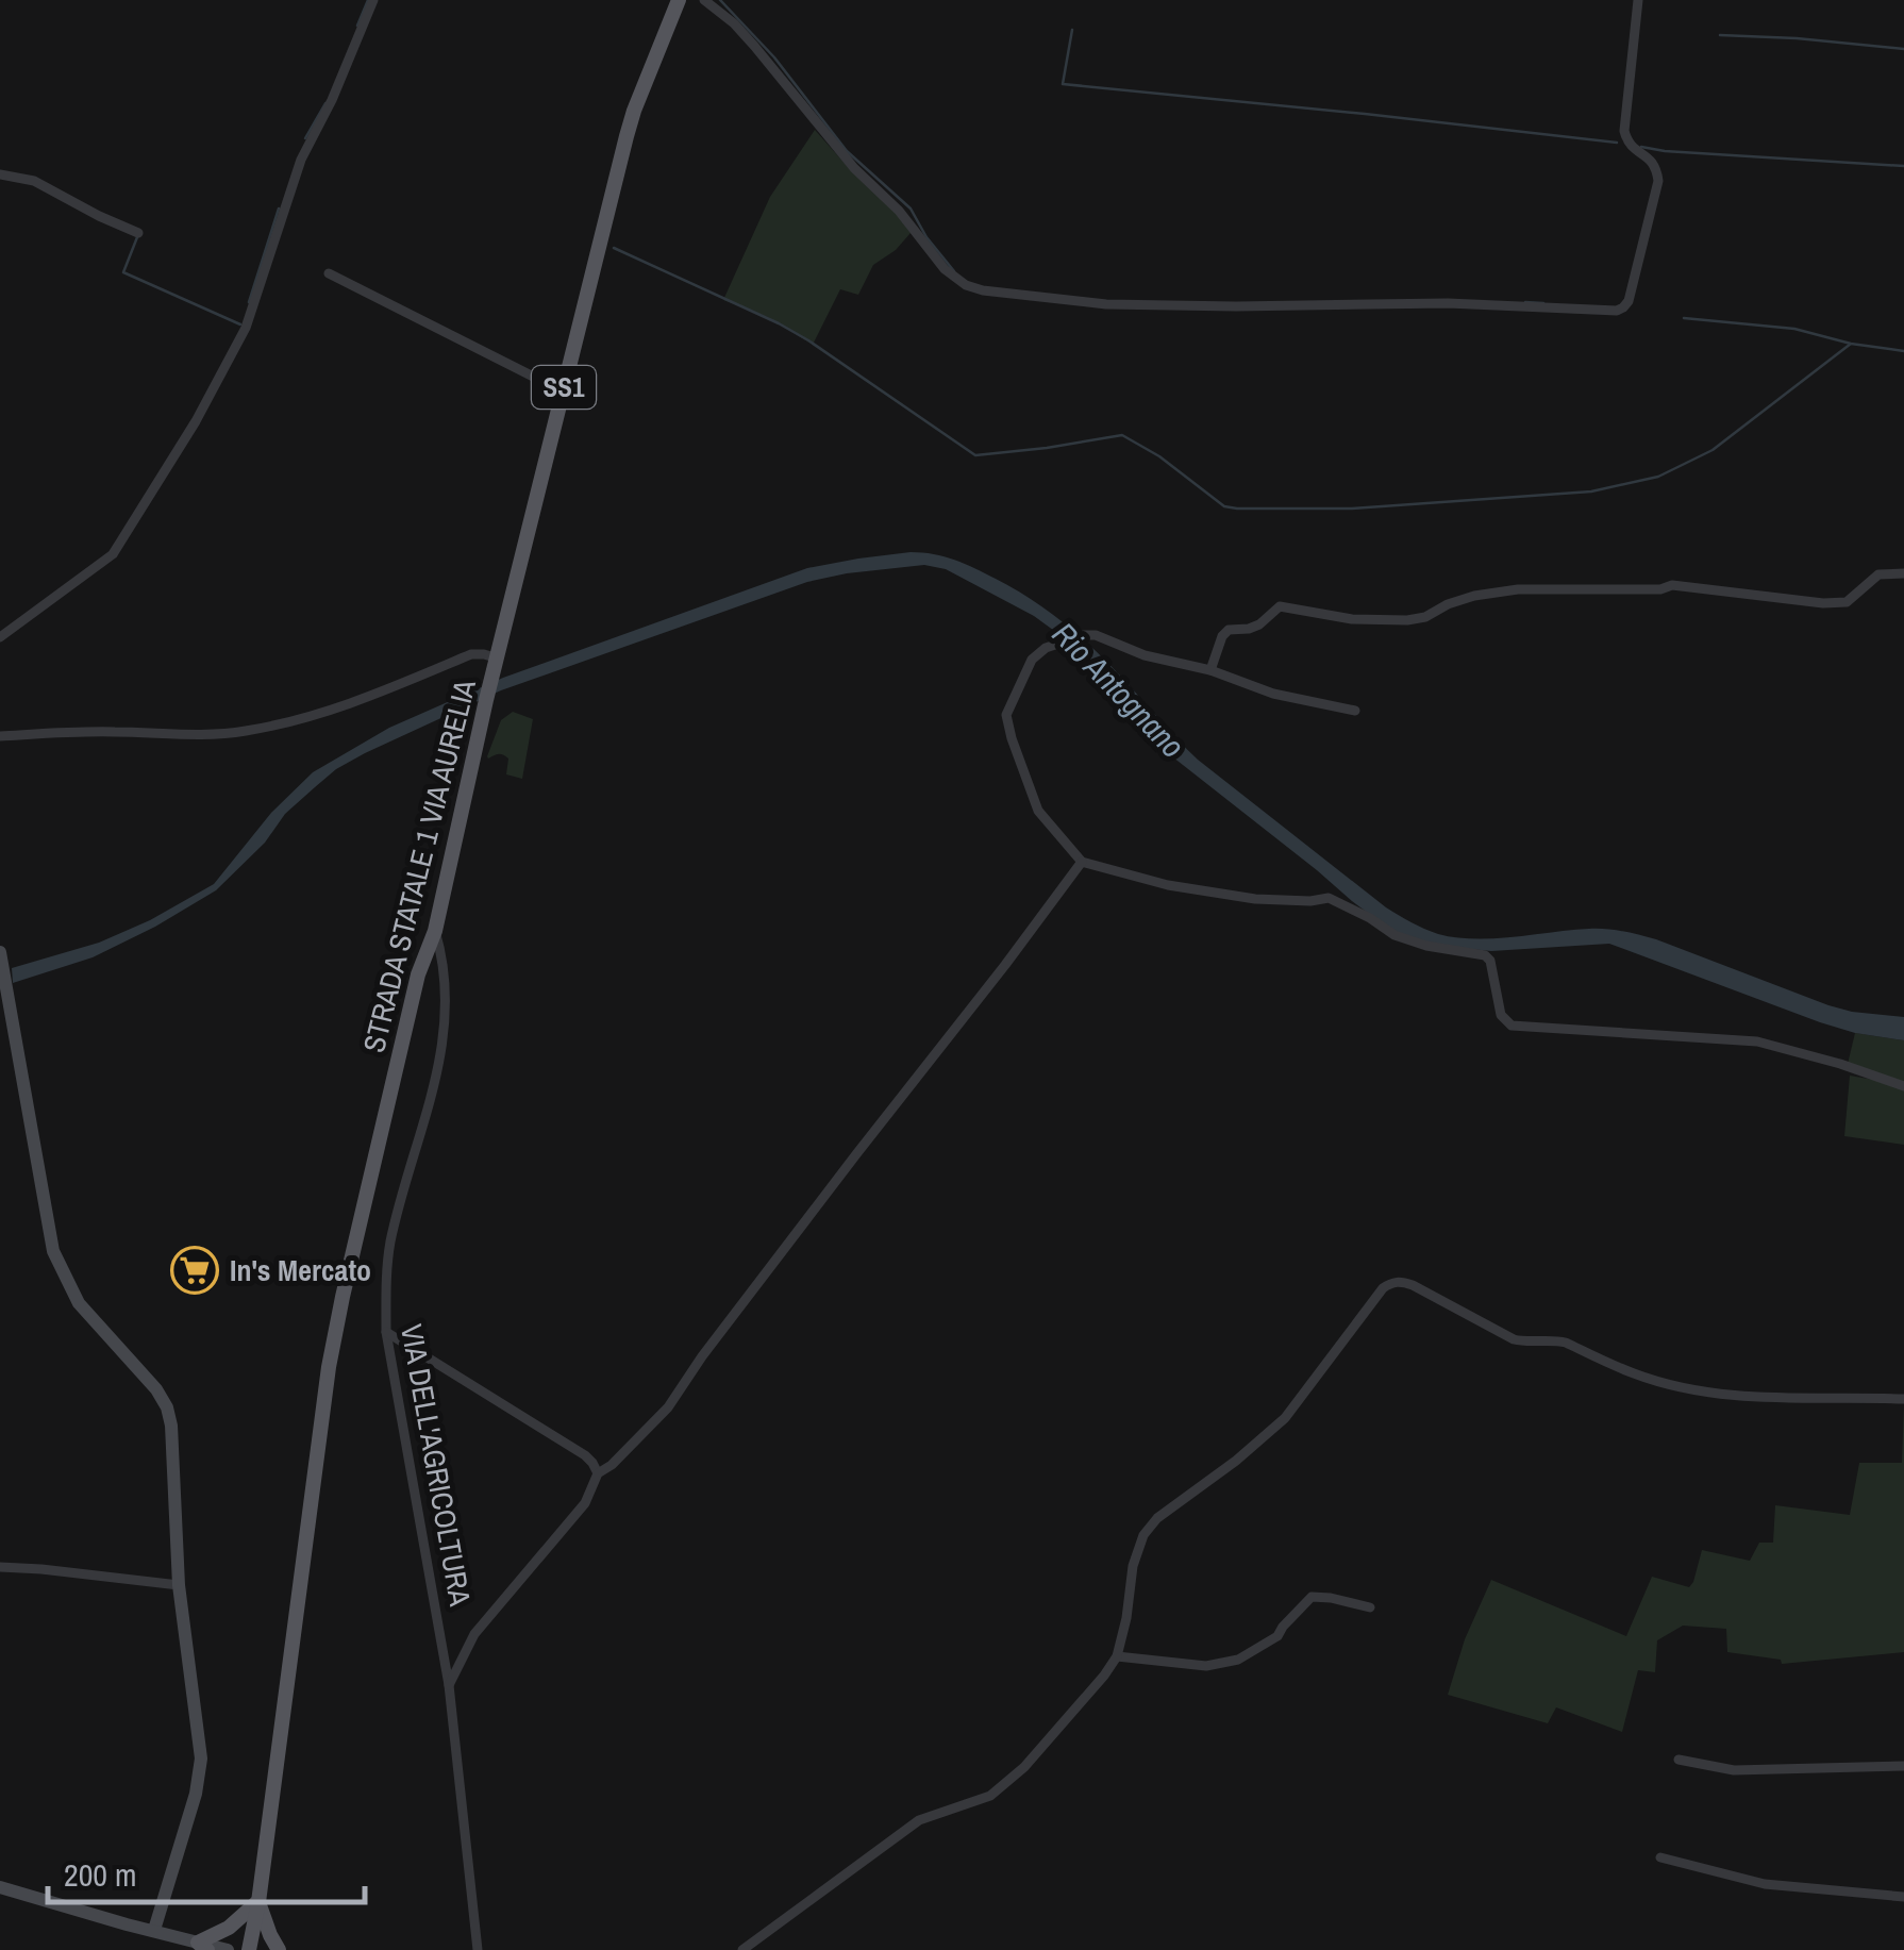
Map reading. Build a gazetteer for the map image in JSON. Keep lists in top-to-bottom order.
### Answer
{
  "streets": {
    "main road": ["SS1", "STRADA STATALE 1 VIA AURELIA"],
    "street": ["VIA DELL'AGRICOLTURA"]
  },
  "crossings": [
    ["SS1", "STRADA STATALE 1 VIA AURELIA"],
    ["STRADA STATALE 1 VIA AURELIA", "VIA DELL'AGRICOLTURA"]
  ],
  "water": ["Rio Antognano"],
  "places": {
    "supermarket": ["In's Mercato"]
  },
  "scale_bar": "200 m"
}
